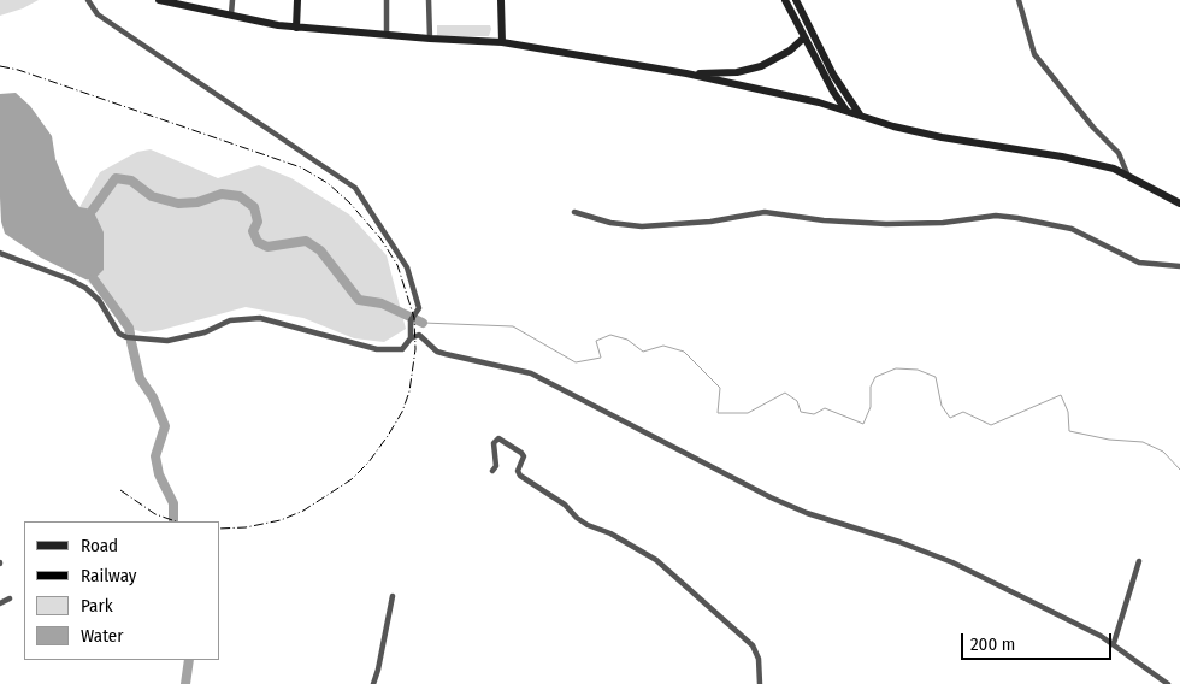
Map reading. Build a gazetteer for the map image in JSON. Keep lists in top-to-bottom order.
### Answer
{
  "legend": [
    "Road",
    "Railway",
    "Park",
    "Water"
  ],
  "scale_bar": "200 m"
}
